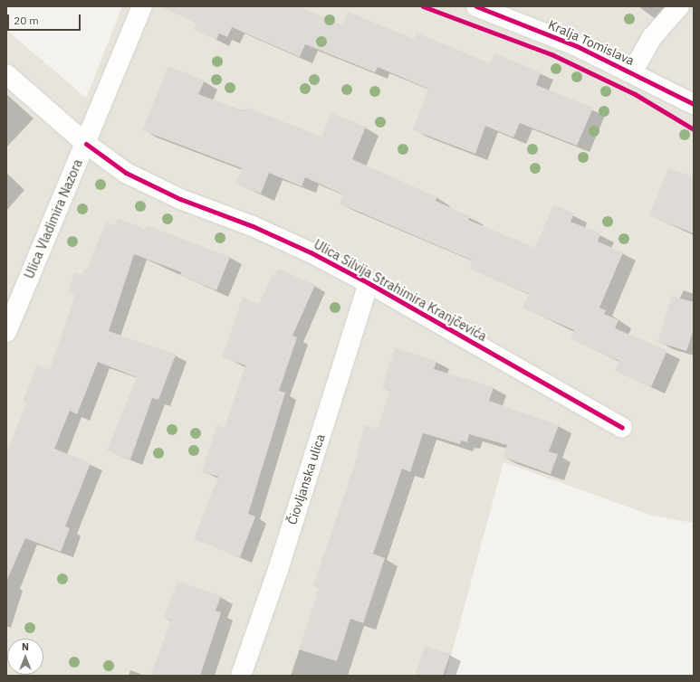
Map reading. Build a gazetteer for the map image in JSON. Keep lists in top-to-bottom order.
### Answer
{
  "streets": {
    "street": [
      "Kralja Tomislava",
      "Ulica Vladimira Nazora",
      "Ulica Silvija Strahimira Kranjčevića",
      "Čiovljanska ulica"
    ]
  },
  "crossings": [
    ["Ulica Vladimira Nazora", "Ulica Silvija Strahimira Kranjčevića"],
    ["Ulica Silvija Strahimira Kranjčevića", "Čiovljanska ulica"]
  ],
  "scale_bar": "20 m",
  "north": "top"
}
